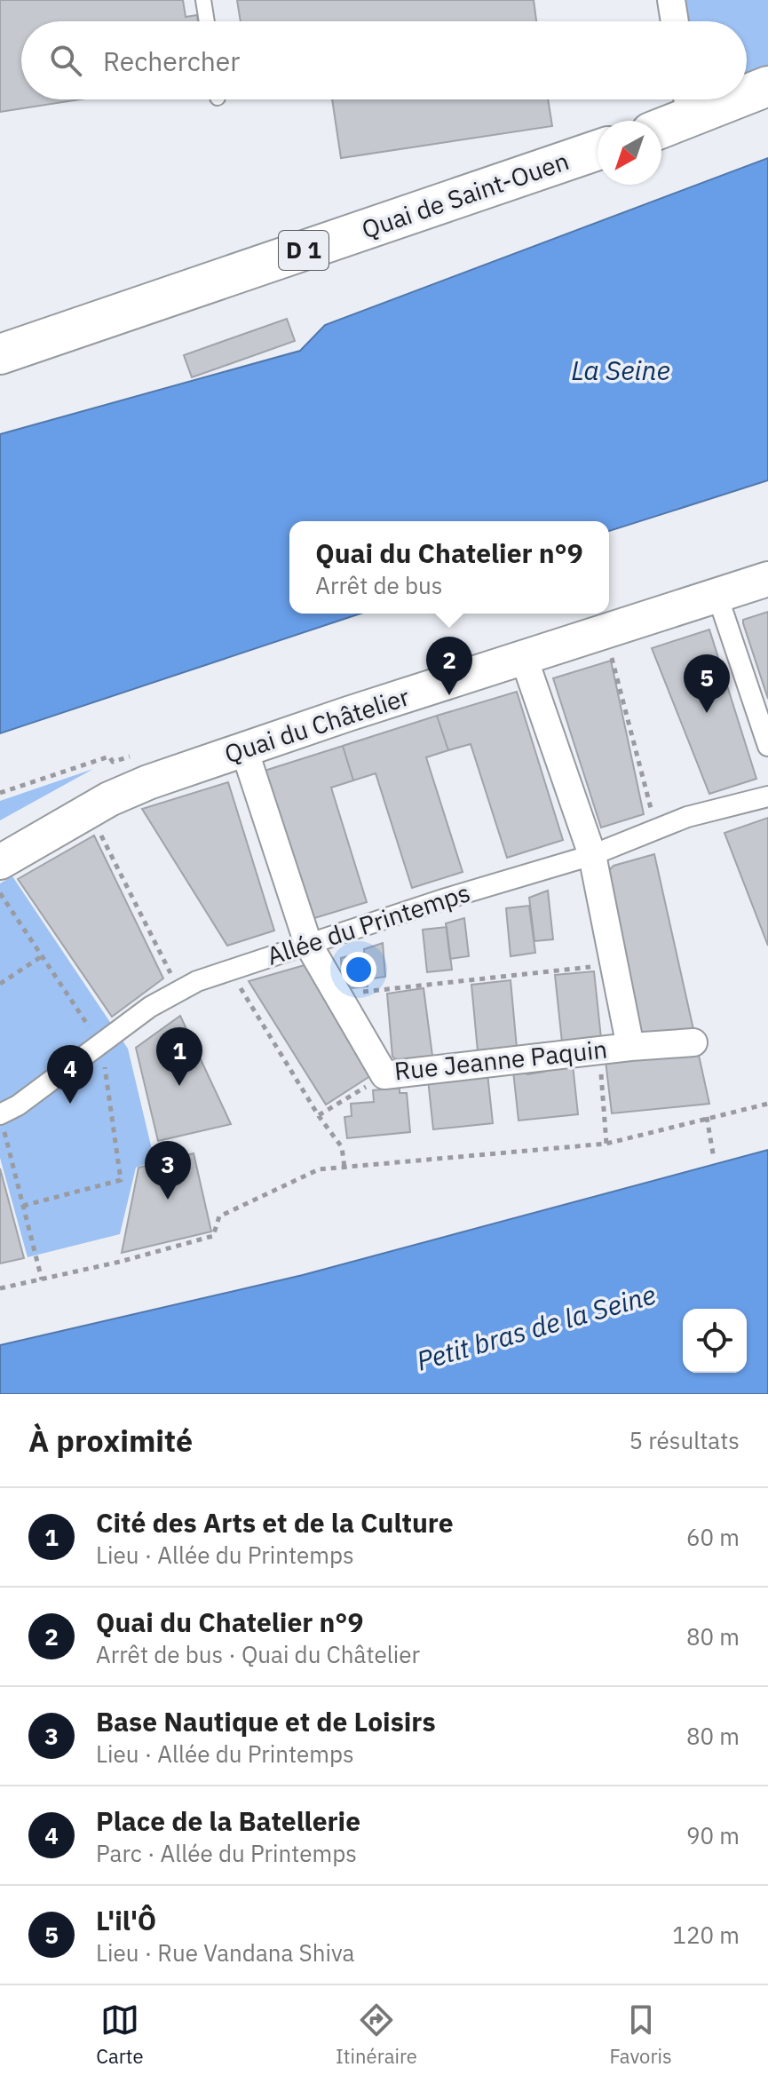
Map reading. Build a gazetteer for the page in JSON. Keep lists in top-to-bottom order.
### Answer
{
  "streets": {
    "main road": ["Quai de Saint-Ouen", "D 1"],
    "street": ["Quai du Châtelier", "Allée du Printemps", "Rue Jeanne Paquin"]
  },
  "crossings": [
    ["Quai du Châtelier", "Rue Jeanne Paquin"],
    ["Allée du Printemps", "Rue Jeanne Paquin"]
  ],
  "water": ["La Seine", "Petit bras de la Seine"],
  "north": "bottom left",
  "page": {
    "search": "Rechercher",
    "popup": ["Quai du Chatelier n°9", "Arrêt de bus"],
    "pins": [
      "2",
      "5",
      "1",
      "4",
      "3"
    ],
    "heading": ["À proximité", "5 résultats"],
    "list": [
      {
        "mark": "1",
        "name": "Cité des Arts et de la Culture",
        "note": "Lieu · Allée du Printemps",
        "value": "60 m"
      },
      {
        "mark": "2",
        "name": "Quai du Chatelier n°9",
        "note": "Arrêt de bus · Quai du Châtelier",
        "value": "80 m"
      },
      {
        "mark": "3",
        "name": "Base Nautique et de Loisirs",
        "note": "Lieu · Allée du Printemps",
        "value": "80 m"
      },
      {
        "mark": "4",
        "name": "Place de la Batellerie",
        "note": "Parc · Allée du Printemps",
        "value": "90 m"
      },
      {
        "mark": "5",
        "name": "L'il'Ô",
        "note": "Lieu · Rue Vandana Shiva",
        "value": "120 m"
      }
    ],
    "nav": ["Carte", "Itinéraire", "Favoris"]
  }
}
